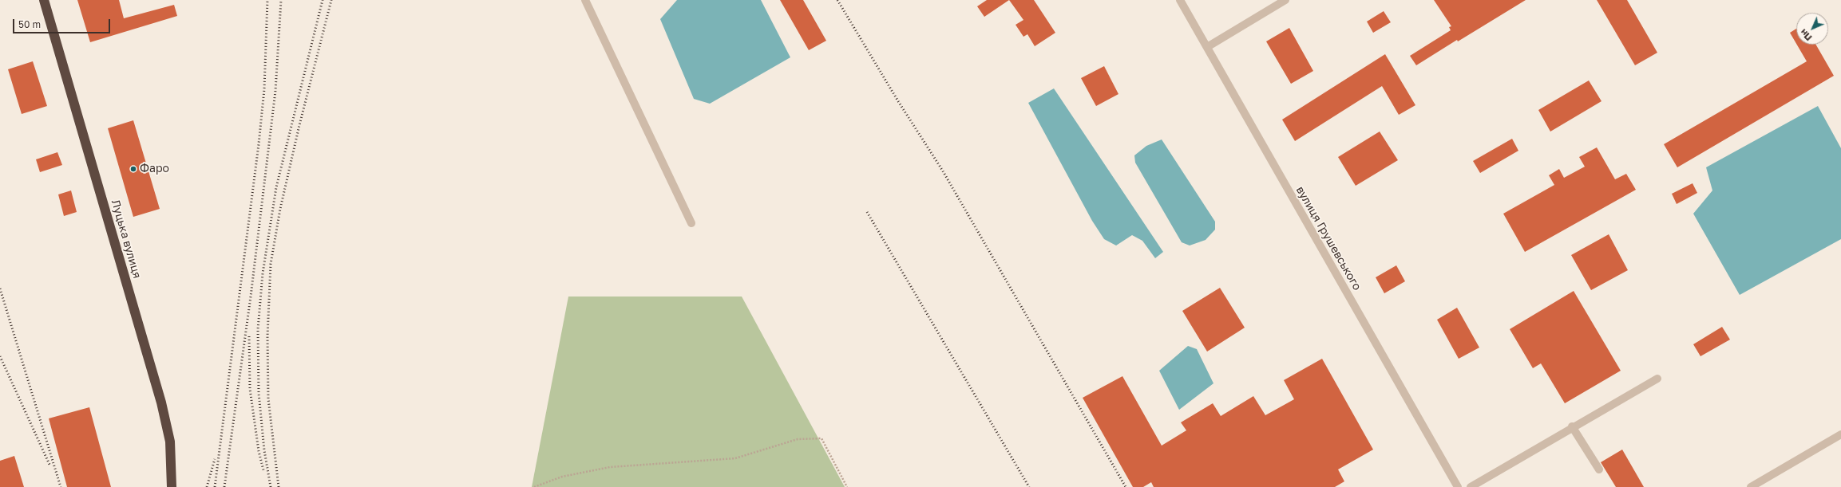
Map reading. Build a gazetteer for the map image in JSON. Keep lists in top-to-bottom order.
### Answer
{
  "streets": {
    "highway": ["Луцька вулиця"],
    "street": ["вулиця Грушевського"]
  },
  "places": ["Фаро"],
  "scale_bar": "50 m",
  "north": "bottom left"
}
